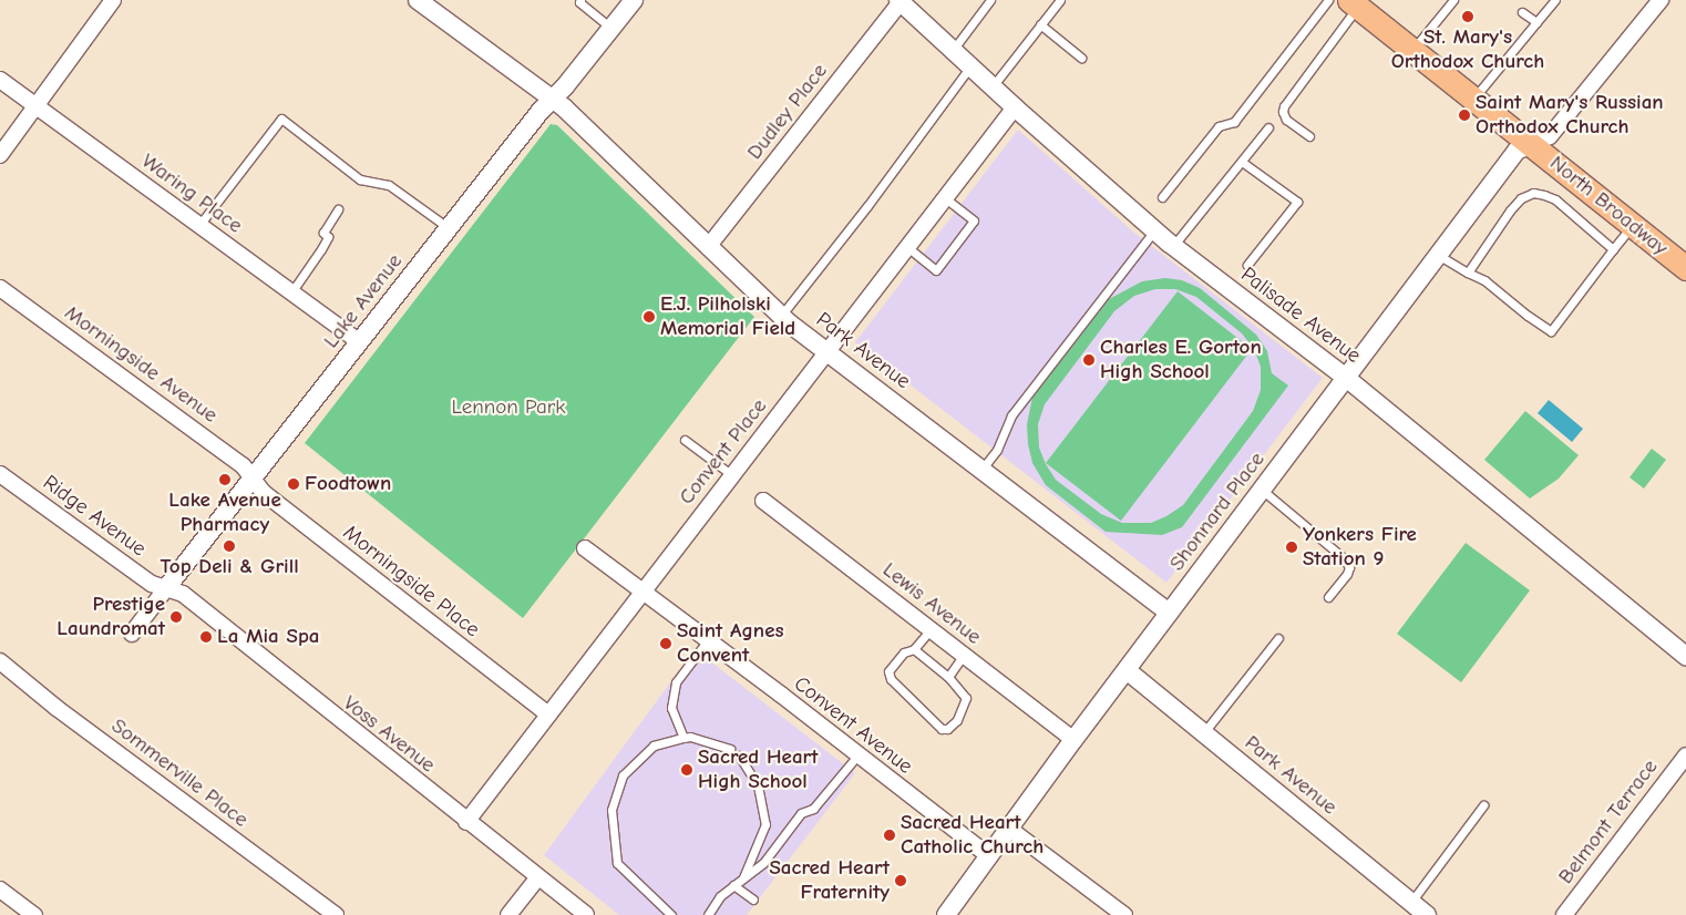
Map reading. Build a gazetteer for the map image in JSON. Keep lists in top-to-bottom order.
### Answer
{
  "streets": {
    "main road": ["North Broadway"],
    "street": [
      "Dudley Place",
      "Waring Place",
      "Lake Avenue",
      "Palisade Avenue",
      "Park Avenue",
      "Morningside Avenue",
      "Convent Place",
      "Shonnard Place",
      "Ridge Avenue",
      "Morningside Place",
      "Lewis Avenue",
      "Convent Avenue",
      "Voss Avenue",
      "Sommerville Place",
      "Belmont Terrace"
    ]
  },
  "crossings": [
    ["Dudley Place", "Palisade Avenue"],
    ["Dudley Place", "Park Avenue"],
    ["Waring Place", "Lake Avenue"],
    ["North Broadway", "Shonnard Place"],
    ["Lake Avenue", "Park Avenue"],
    ["Lake Avenue", "Morningside Avenue"],
    ["Lake Avenue", "Ridge Avenue"],
    ["Lake Avenue", "Morningside Place"],
    ["Lake Avenue", "Voss Avenue"],
    ["Palisade Avenue", "Convent Place"],
    ["Palisade Avenue", "Shonnard Place"],
    ["Park Avenue", "Convent Place"],
    ["Park Avenue", "Shonnard Place"],
    ["Morningside Avenue", "Morningside Place"],
    ["Convent Place", "Morningside Place"],
    ["Convent Place", "Convent Avenue"],
    ["Convent Place", "Voss Avenue"],
    ["Shonnard Place", "Lewis Avenue"],
    ["Shonnard Place", "Convent Avenue"],
    ["Ridge Avenue", "Voss Avenue"]
  ],
  "parks": ["Lennon Park"],
  "places": [
    "St. Mary's Orthodox Church",
    "Saint Mary's Russian Orthodox Church",
    "E.J. Pilholski Memorial Field",
    "Charles E. Gorton High School",
    "Lake Avenue Pharmacy",
    "Foodtown",
    "Top Deli & Grill",
    "Yonkers Fire Station 9",
    "Prestige Laundromat",
    "La Mia Spa",
    "Saint Agnes Convent",
    "Sacred Heart High School",
    "Sacred Heart Catholic Church",
    "Sacred Heart Fraternity"
  ]
}
